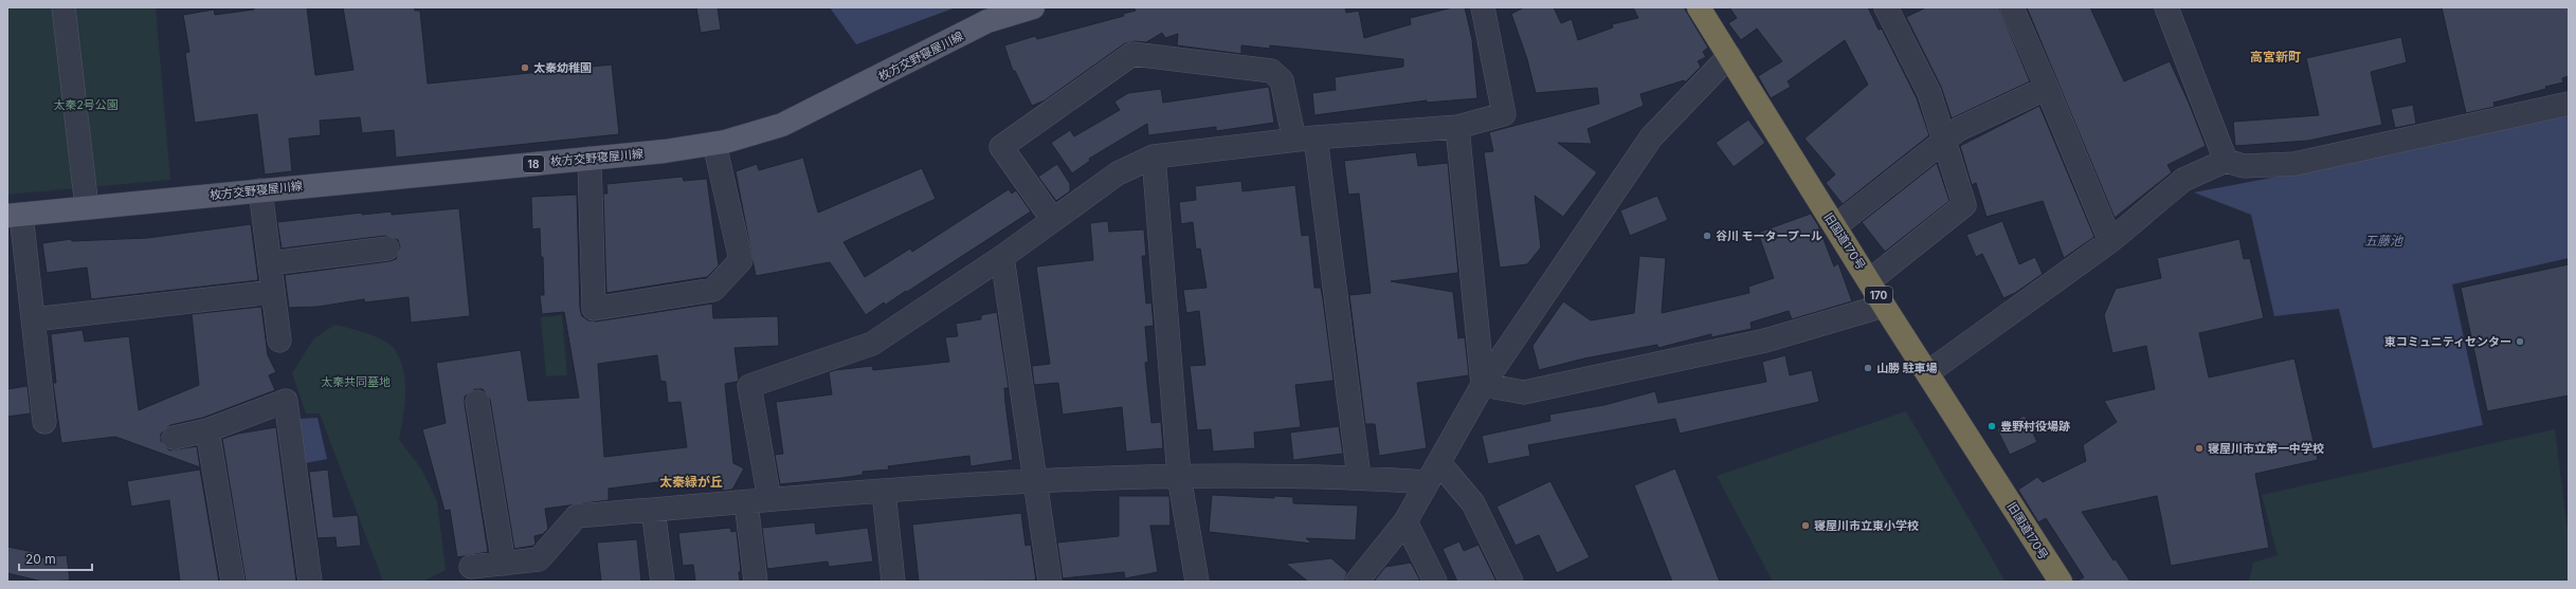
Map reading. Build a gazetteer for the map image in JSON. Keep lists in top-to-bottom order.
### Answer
{
  "streets": {
    "highway": ["旧国道170号", "170"],
    "main road": ["枚方交野寝屋川線", "18"]
  },
  "districts": ["高宮新町", "太秦緑が丘"],
  "water": ["五藤池"],
  "parks": ["太秦2号公園", "太秦共同墓地"],
  "places": [
    "太秦幼稚園",
    "谷川 モータープール",
    "東コミュニティセンター",
    "山勝 駐車場",
    "豊野村役場跡",
    "寝屋川市立第一中学校",
    "寝屋川市立東小学校"
  ],
  "scale_bar": "20 m"
}
